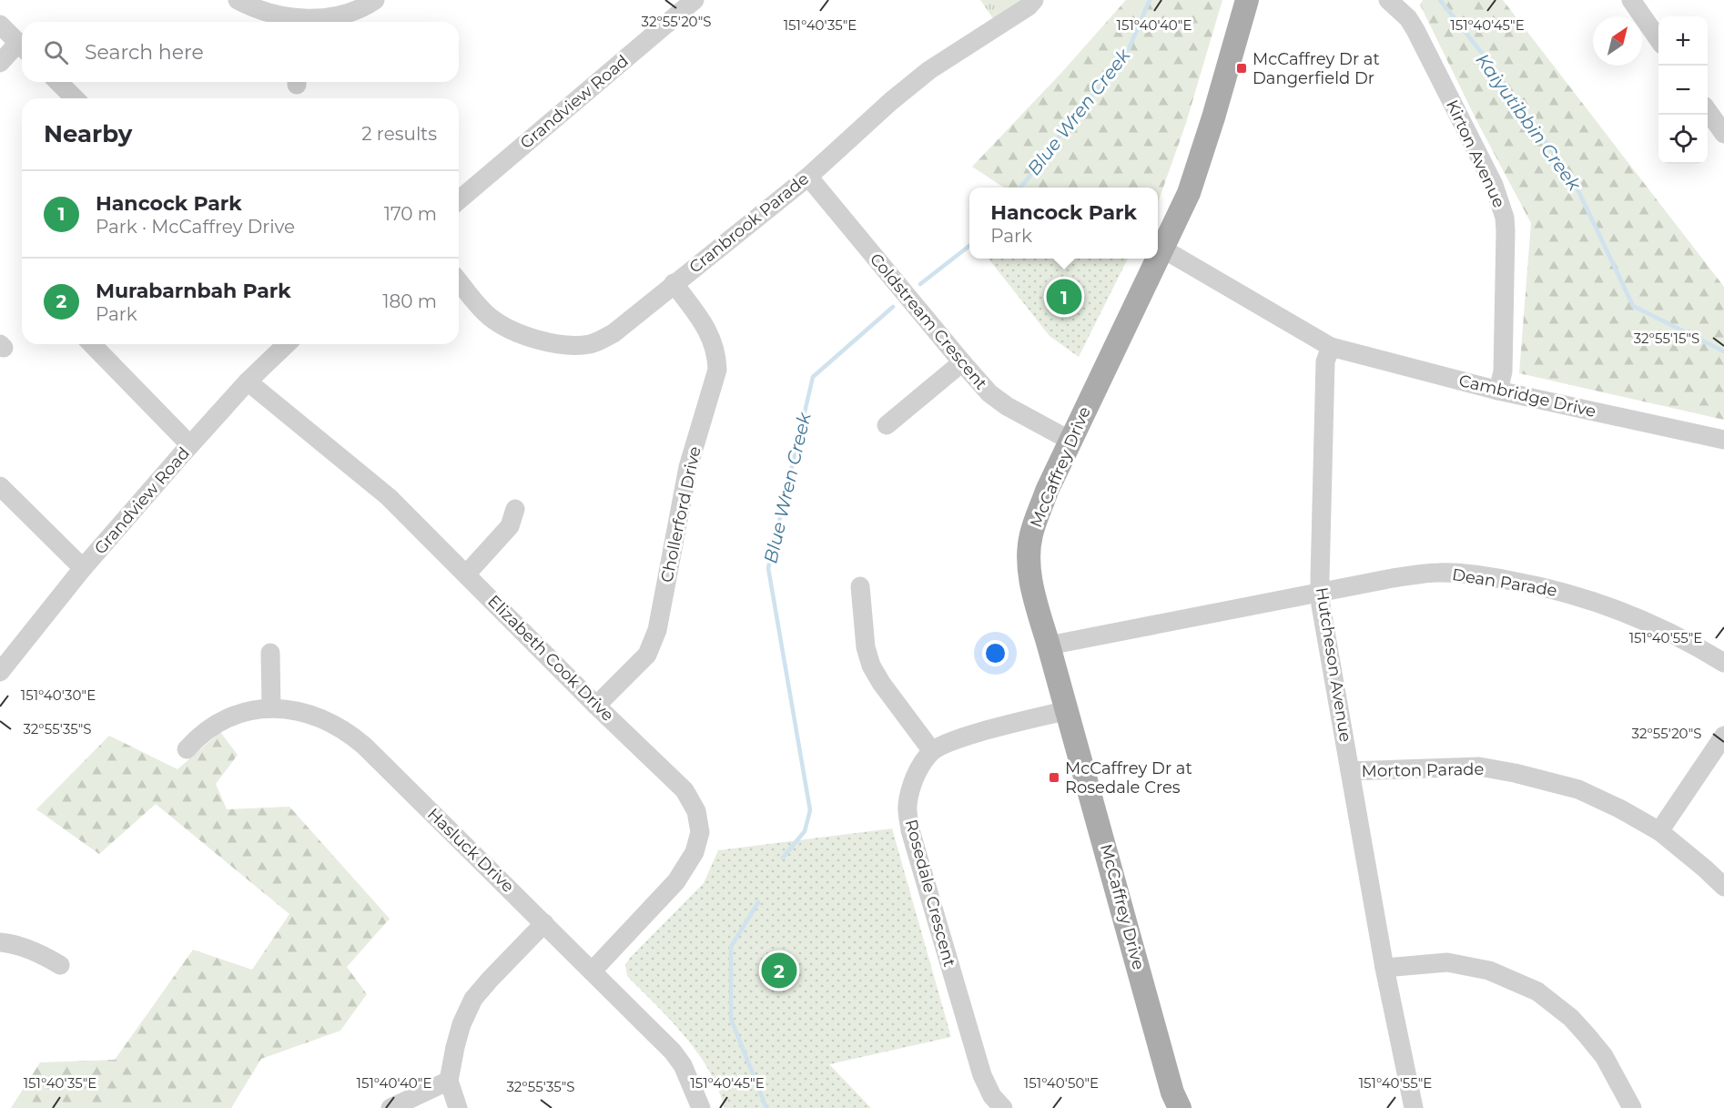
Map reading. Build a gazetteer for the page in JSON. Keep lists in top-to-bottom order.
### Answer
{
  "streets": {
    "main road": ["McCaffrey Drive"],
    "street": [
      "Grandview Road",
      "Kirton Avenue",
      "Cranbrook Parade",
      "Coldstream Crescent",
      "Cambridge Drive",
      "Chollerford Drive",
      "Dean Parade",
      "Elizabeth Cook Drive",
      "Hutcheson Avenue",
      "Morton Parade",
      "Hasluck Drive",
      "Rosedale Crescent"
    ]
  },
  "crossings": [
    ["Grandview Road", "Elizabeth Cook Drive"],
    ["Kirton Avenue", "Cambridge Drive"],
    ["Cranbrook Parade", "Coldstream Crescent"],
    ["Cranbrook Parade", "Chollerford Drive"],
    ["Coldstream Crescent", "McCaffrey Drive"],
    ["Cambridge Drive", "Hutcheson Avenue"],
    ["McCaffrey Drive", "Dean Parade"],
    ["Chollerford Drive", "Elizabeth Cook Drive"],
    ["Dean Parade", "Hutcheson Avenue"],
    ["Elizabeth Cook Drive", "Hasluck Drive"],
    ["Hutcheson Avenue", "Morton Parade"]
  ],
  "water": ["Blue Wren Creek", "Kaiyutibbin Creek"],
  "places": {
    "transit": ["McCaffrey Dr at Dangerfield Dr", "McCaffrey Dr at Rosedale Cres"]
  },
  "north": "top right",
  "page": {
    "map_buttons": ["+", "−"],
    "search": "Search here",
    "heading": ["Nearby", "2 results"],
    "list": [
      {
        "mark": "1",
        "name": "Hancock Park",
        "note": "Park · McCaffrey Drive",
        "value": "170 m"
      },
      {
        "mark": "2",
        "name": "Murabarnbah Park",
        "note": "Park",
        "value": "180 m"
      }
    ],
    "popup": ["Hancock Park", "Park"],
    "pins": ["1", "2"]
  },
  "coordinates": [
    "32°55'20\"S",
    "151°40'35\"E",
    "151°40'40\"E",
    "151°40'45\"E",
    "32°55'15\"S",
    "151°40'55\"E",
    "151°40'30\"E",
    "32°55'35\"S",
    "151°40'50\"E"
  ]
}
